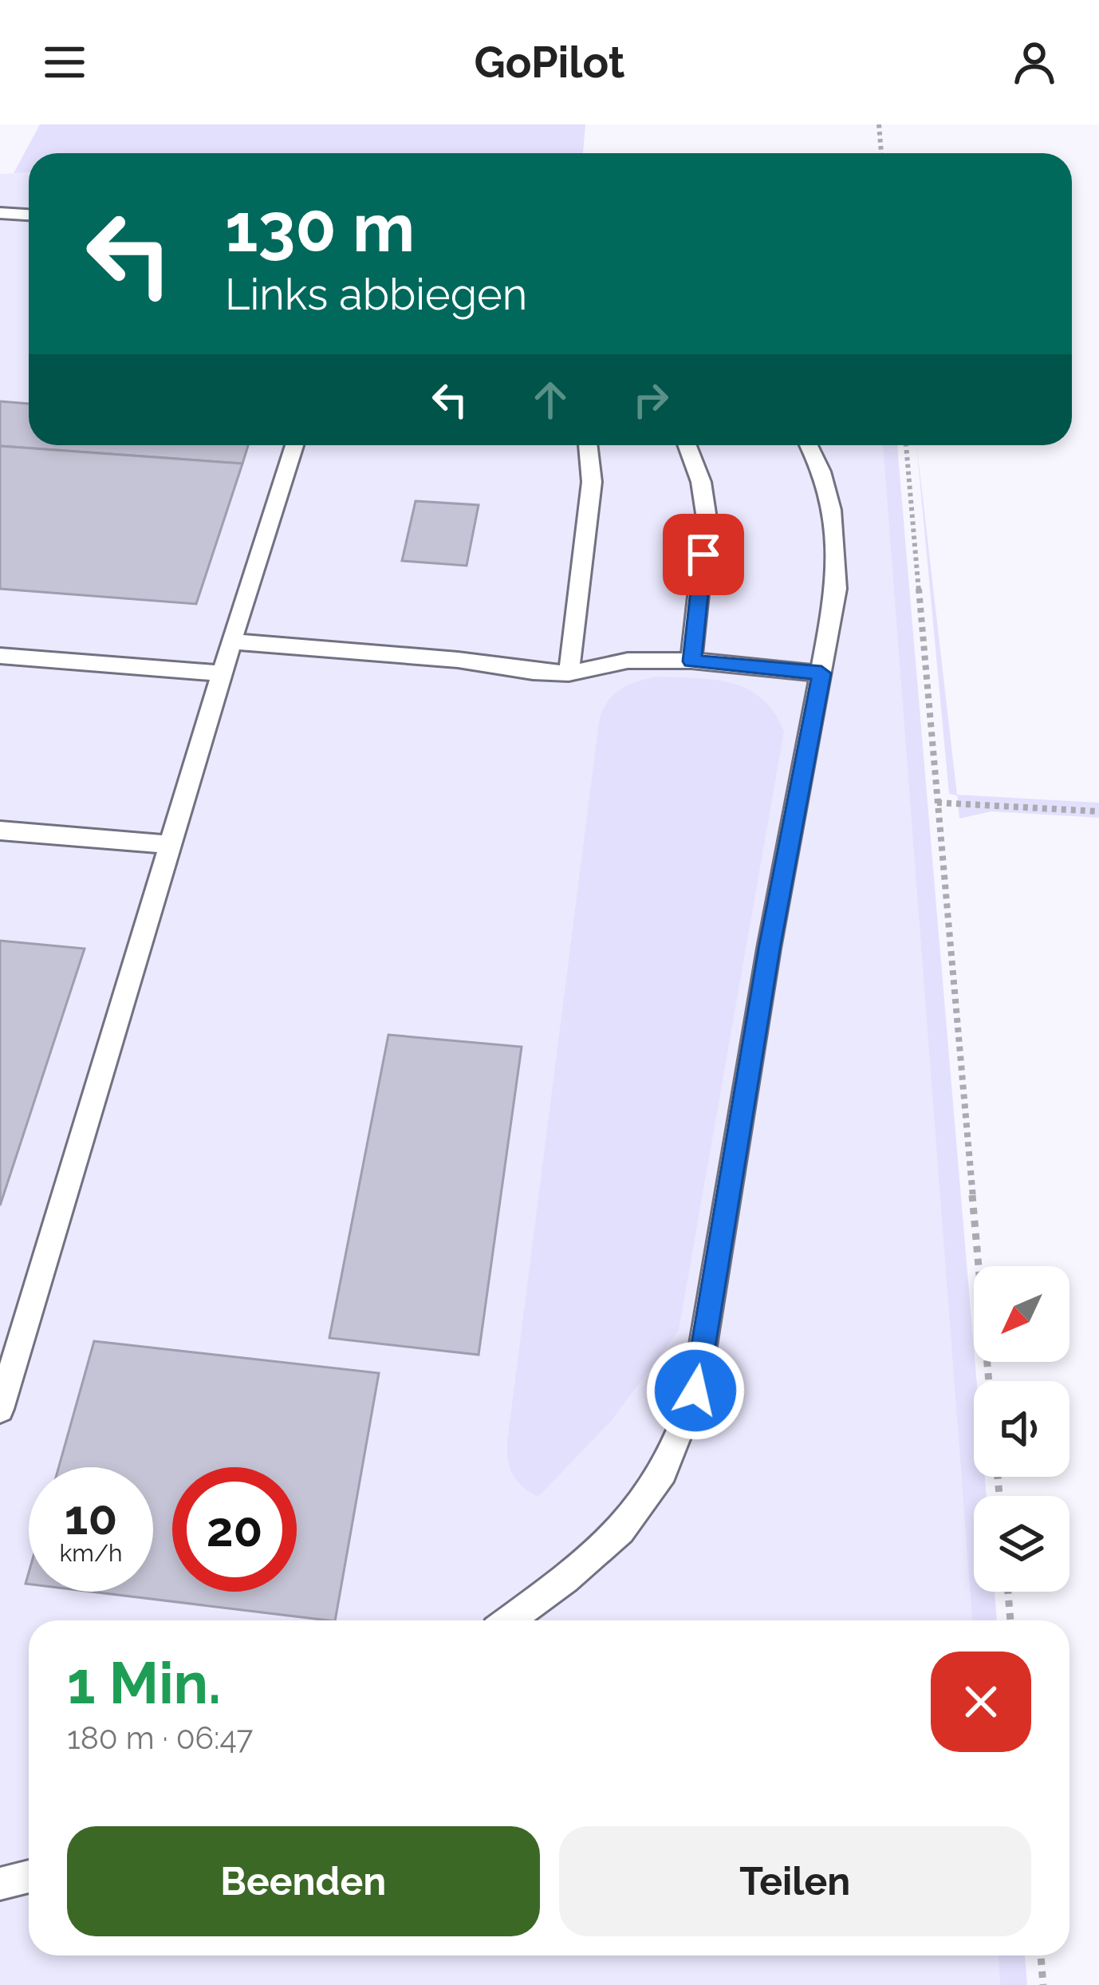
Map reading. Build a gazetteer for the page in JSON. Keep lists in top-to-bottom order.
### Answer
{
  "north": "bottom left",
  "page": {
    "header": "GoPilot",
    "turn": ["130 m", "Links abbiegen"],
    "speed": "10 km/h",
    "limit": "20",
    "heading": ["1 Min.", "180 m · 06:47"],
    "buttons": ["Beenden", "Teilen"]
  }
}
